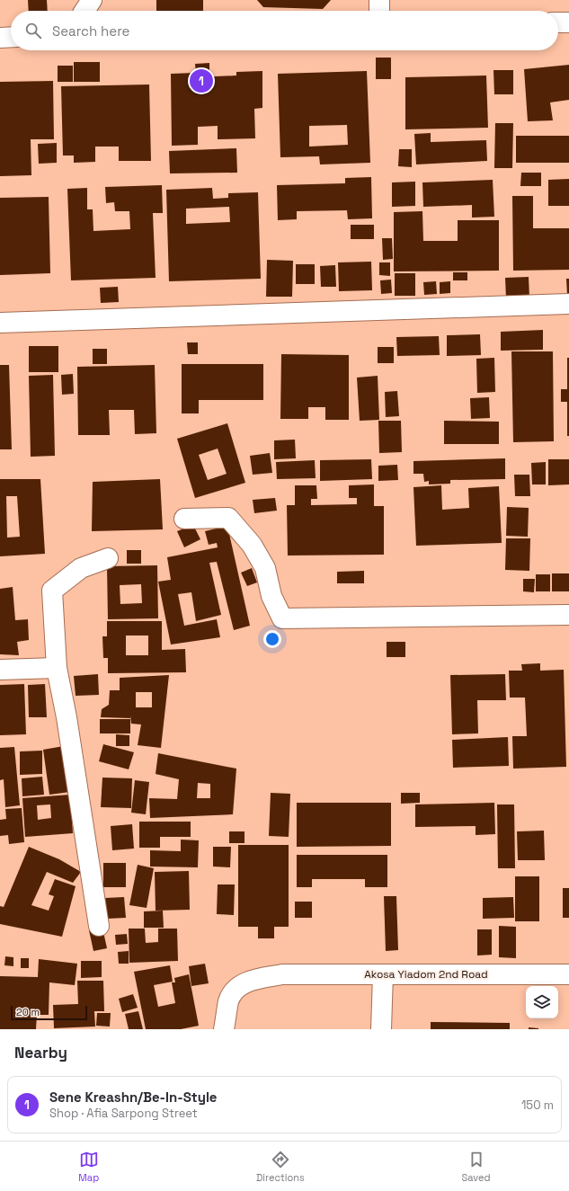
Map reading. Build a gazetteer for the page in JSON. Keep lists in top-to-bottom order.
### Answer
{
  "streets": {
    "street": ["Akosa Yiadom 2nd Road"]
  },
  "scale_bar": "20 m",
  "page": {
    "search": "Search here",
    "pins": "1",
    "scale": "20 m",
    "heading": "Nearby",
    "list": [
      {
        "mark": "1",
        "name": "Sene Kreashn/Be-In-Style",
        "note": "Shop · Afia Sarpong Street",
        "value": "150 m"
      }
    ],
    "nav": ["Map", "Directions", "Saved"]
  }
}
